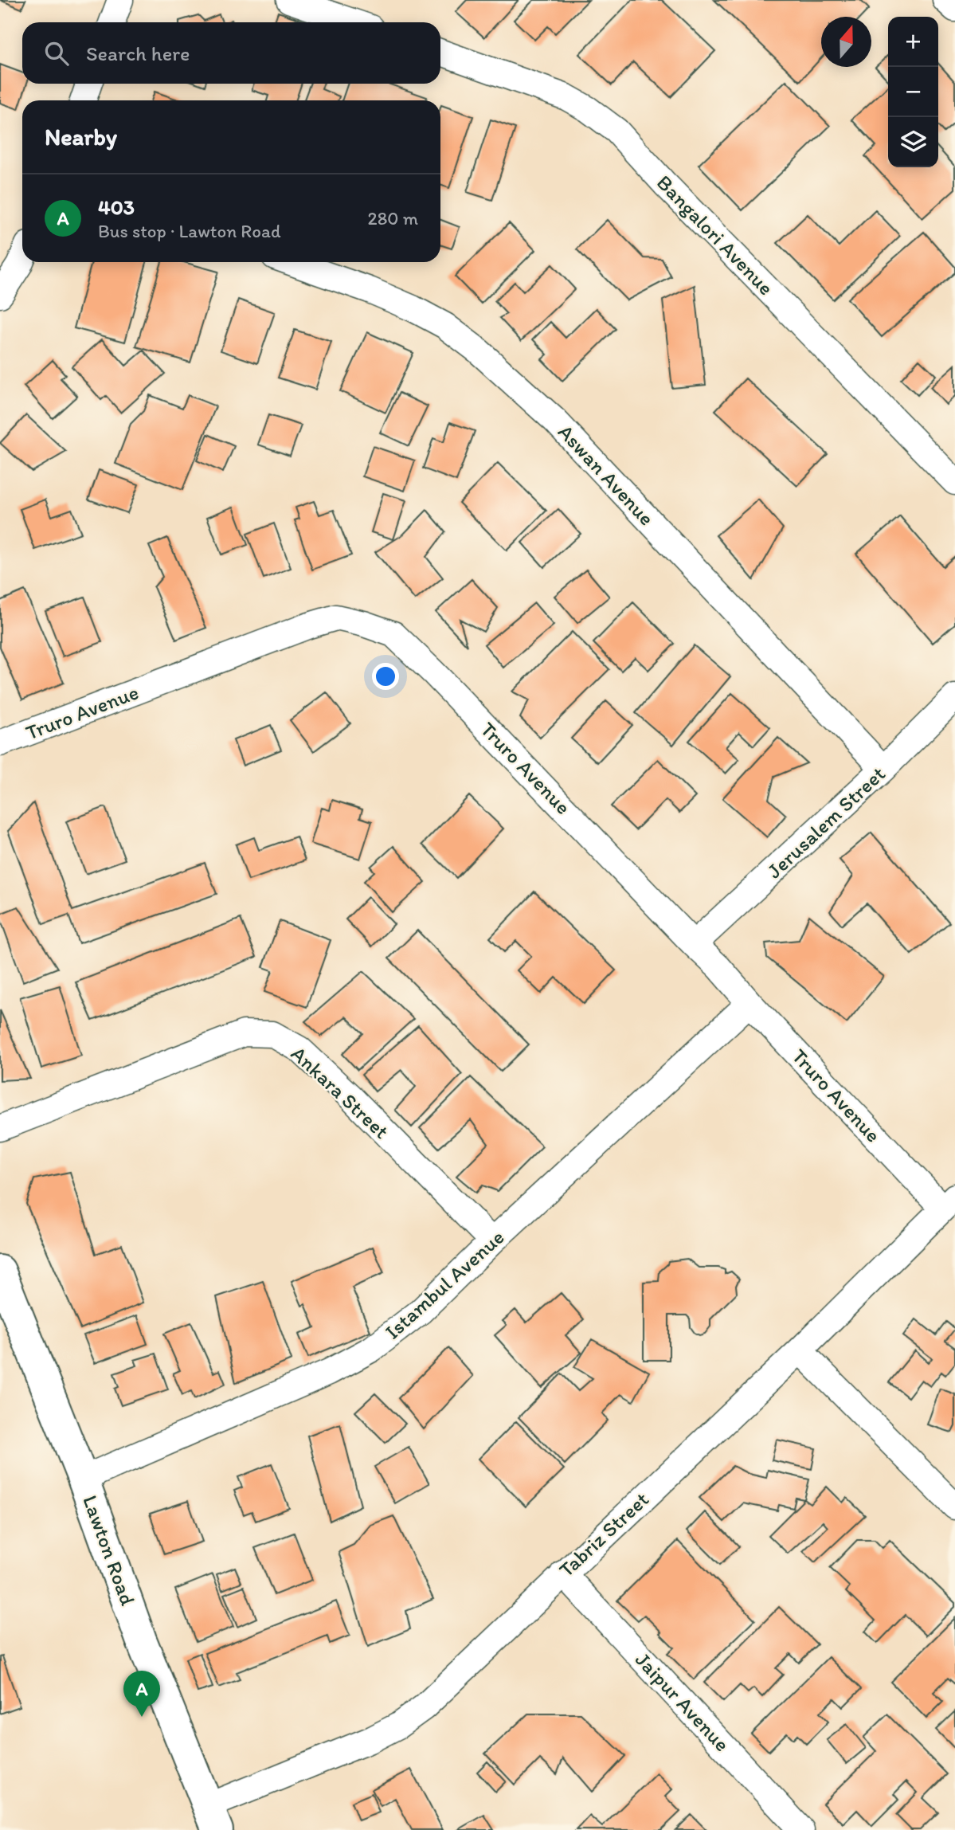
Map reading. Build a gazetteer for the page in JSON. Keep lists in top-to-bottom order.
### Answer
{
  "streets": {
    "street": [
      "Bangalori Avenue",
      "Aswan Avenue",
      "Truro Avenue",
      "Jerusalem Street",
      "Ankara Street",
      "Istambul Avenue",
      "Tabriz Street",
      "Lawton Road",
      "Jaipur Avenue"
    ]
  },
  "crossings": [
    ["Aswan Avenue", "Jerusalem Street"],
    ["Truro Avenue", "Jerusalem Street"],
    ["Truro Avenue", "Istambul Avenue"],
    ["Truro Avenue", "Tabriz Street"],
    ["Ankara Street", "Istambul Avenue"],
    ["Istambul Avenue", "Lawton Road"],
    ["Tabriz Street", "Lawton Road"],
    ["Tabriz Street", "Jaipur Avenue"]
  ],
  "north": "top",
  "page": {
    "map_buttons": ["+", "−"],
    "search": "Search here",
    "heading": "Nearby",
    "list": [
      {
        "mark": "A",
        "name": "403",
        "note": "Bus stop · Lawton Road",
        "value": "280 m"
      }
    ],
    "pins": "A"
  }
}
